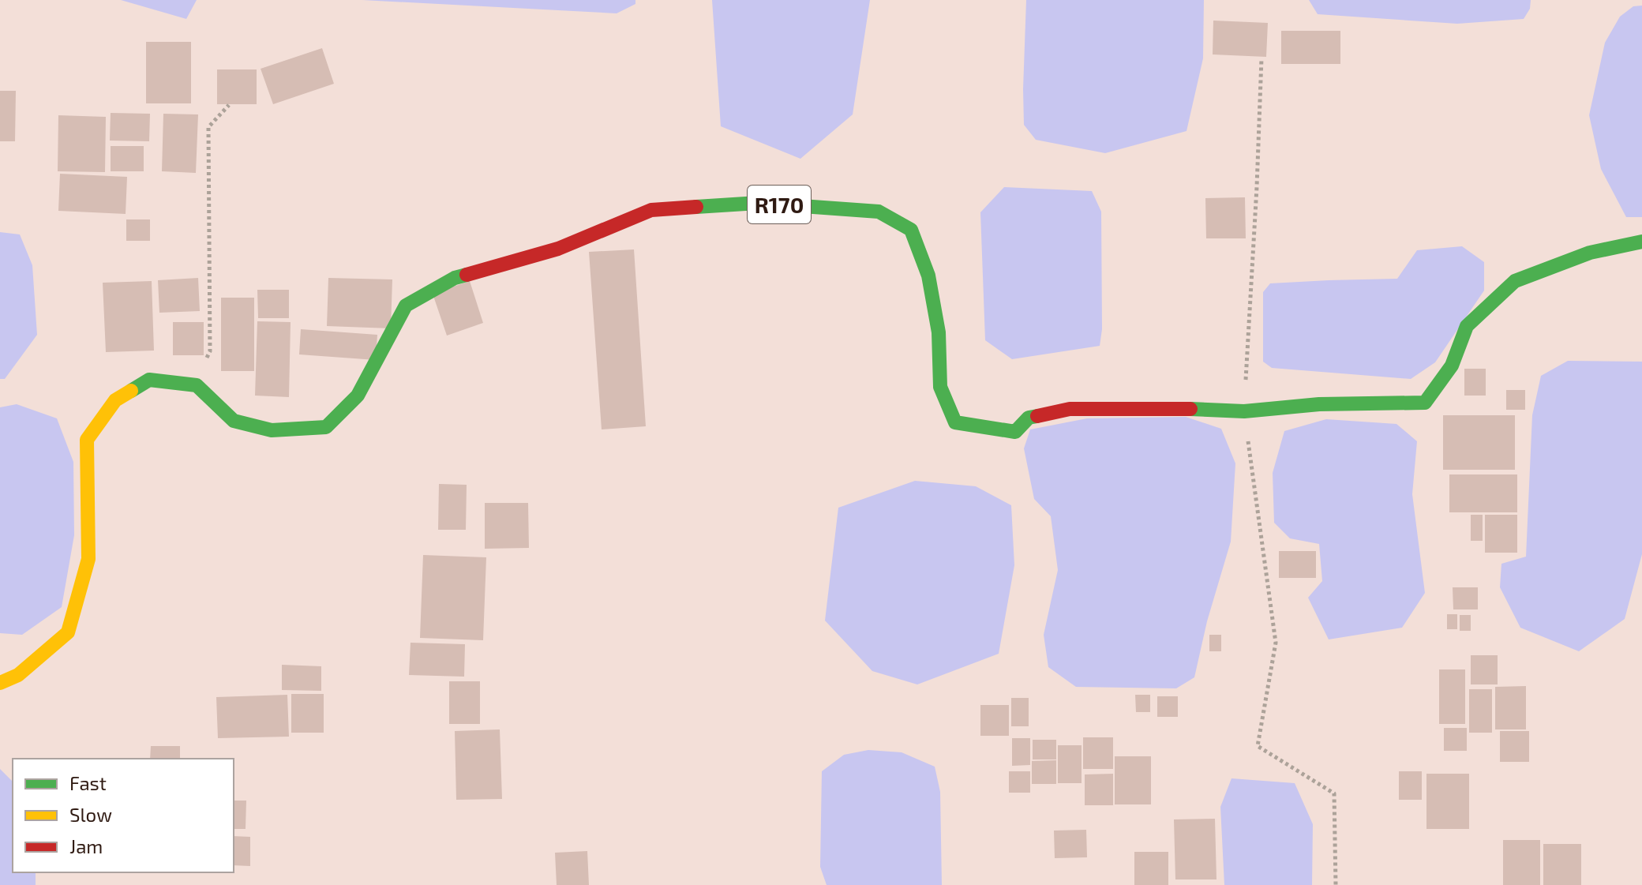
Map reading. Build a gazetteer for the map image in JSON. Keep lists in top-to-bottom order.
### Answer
{
  "streets": {
    "main road": ["R170"]
  },
  "legend": ["Fast", "Slow", "Jam"]
}
